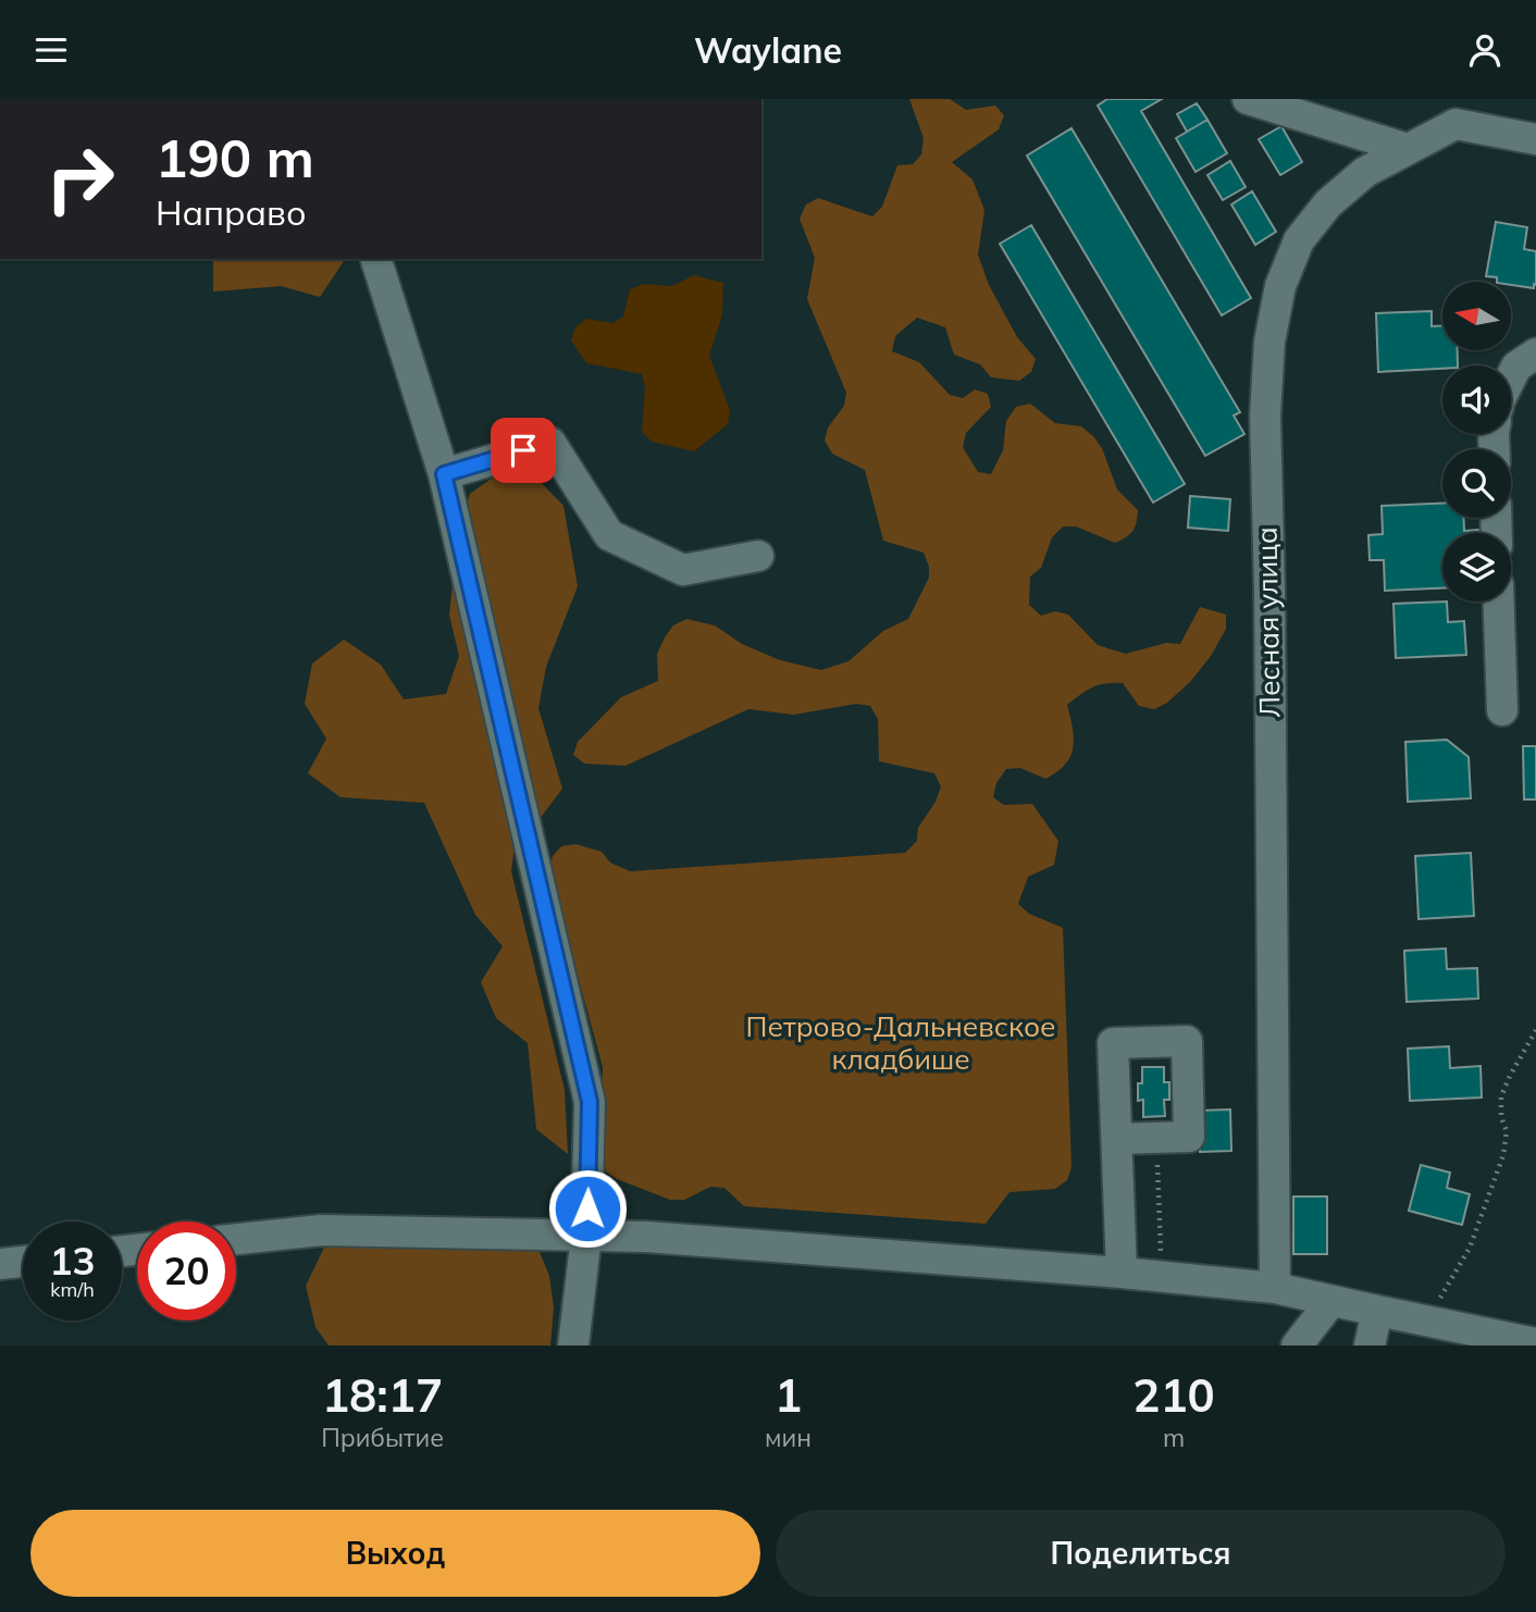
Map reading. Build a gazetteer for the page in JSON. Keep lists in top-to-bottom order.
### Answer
{
  "streets": {
    "street": ["Лесная улица"]
  },
  "parks": ["Петрово-Дальневское кладбише"],
  "north": "left",
  "page": {
    "header": "Waylane",
    "turn": ["190 m", "Направо"],
    "speed": "13 km/h",
    "limit": "20",
    "eta": [
      "18:17",
      "Прибытие",
      "1",
      "мин",
      "210",
      "m"
    ],
    "buttons": ["Выход", "Поделиться"]
  }
}
